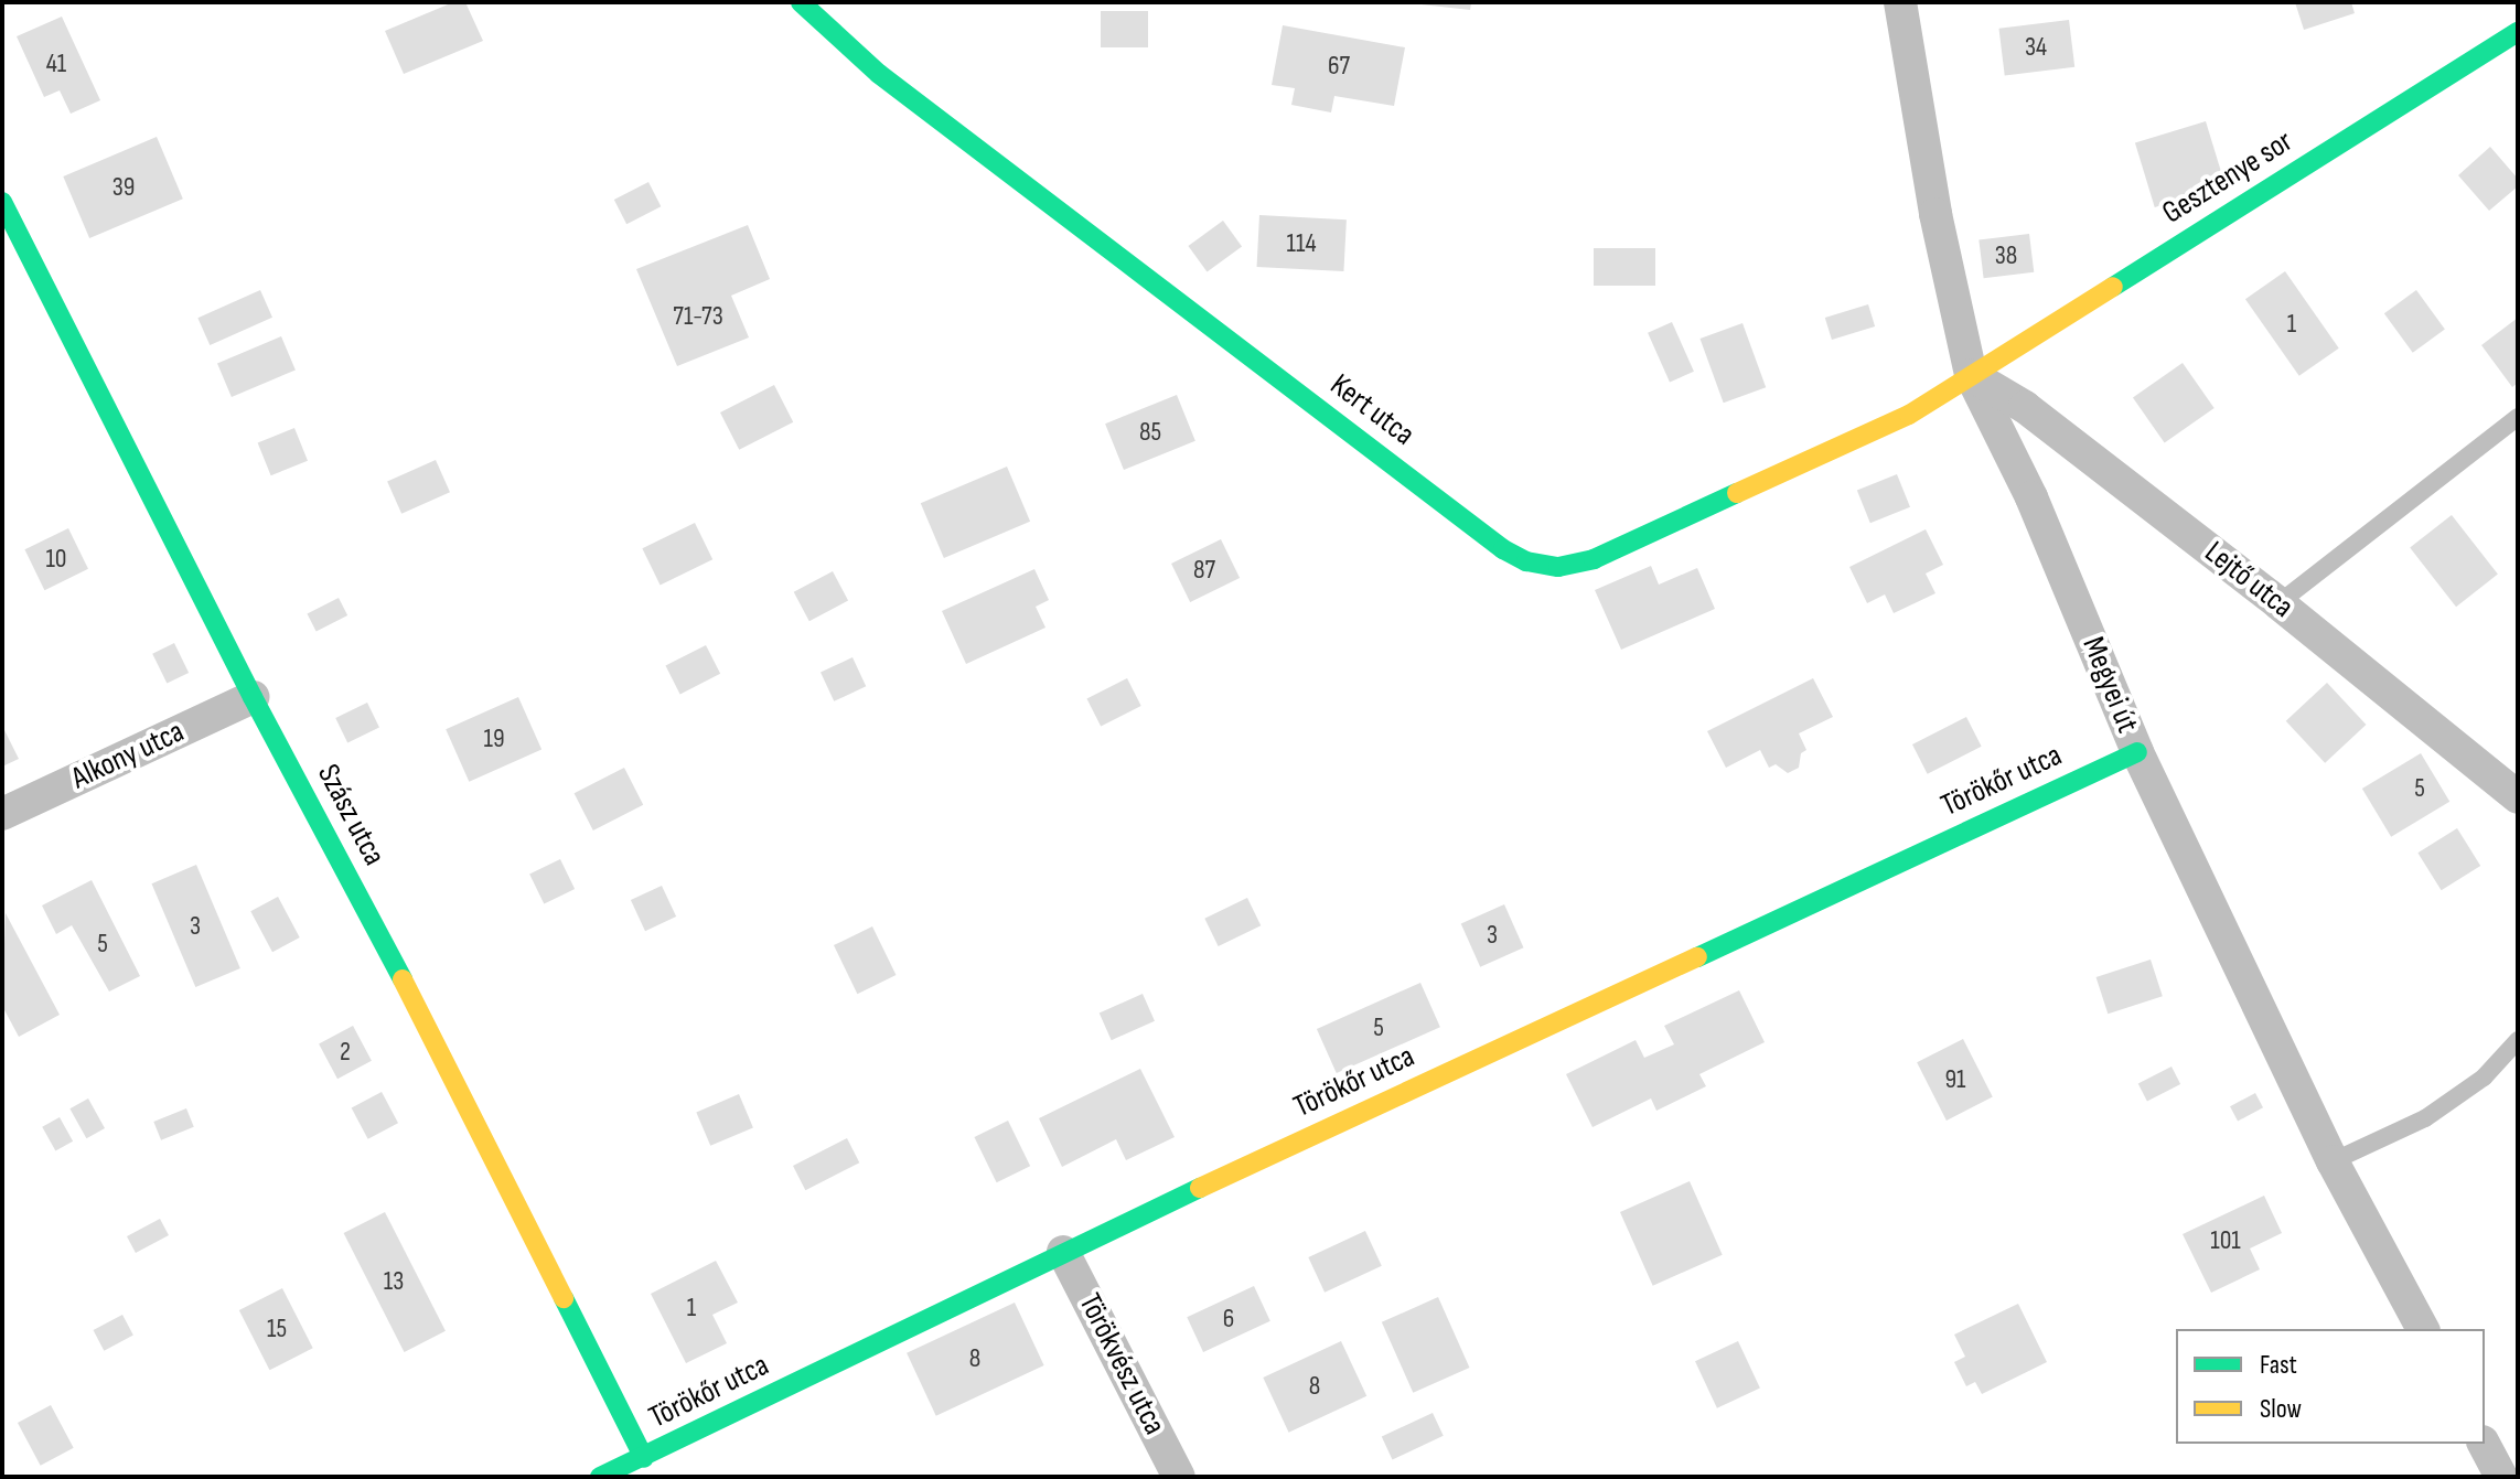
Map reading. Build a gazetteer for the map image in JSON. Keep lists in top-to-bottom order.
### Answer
{
  "streets": {
    "street": [
      "Gesztenye sor",
      "Kert utca",
      "Lejtő utca",
      "Megyei út",
      "Alkony utca",
      "Törökőr utca",
      "Szász utca",
      "Törökvész utca"
    ]
  },
  "crossings": [
    ["Gesztenye sor", "Kert utca"],
    ["Gesztenye sor", "Lejtő utca"],
    ["Gesztenye sor", "Megyei út"],
    ["Kert utca", "Lejtő utca"],
    ["Kert utca", "Megyei út"],
    ["Lejtő utca", "Megyei út"],
    ["Megyei út", "Törökőr utca"],
    ["Alkony utca", "Szász utca"],
    ["Törökőr utca", "Szász utca"],
    ["Törökőr utca", "Törökvész utca"]
  ],
  "house_numbers": [
    "34",
    "41",
    "67",
    "39",
    "114",
    "38",
    "71-73",
    "1",
    "85",
    "10",
    "87",
    "19",
    "5",
    "3",
    "3",
    "5",
    "5",
    "2",
    "91",
    "101",
    "13",
    "1",
    "6",
    "15",
    "8",
    "8"
  ],
  "legend": ["Fast", "Slow"]
}
